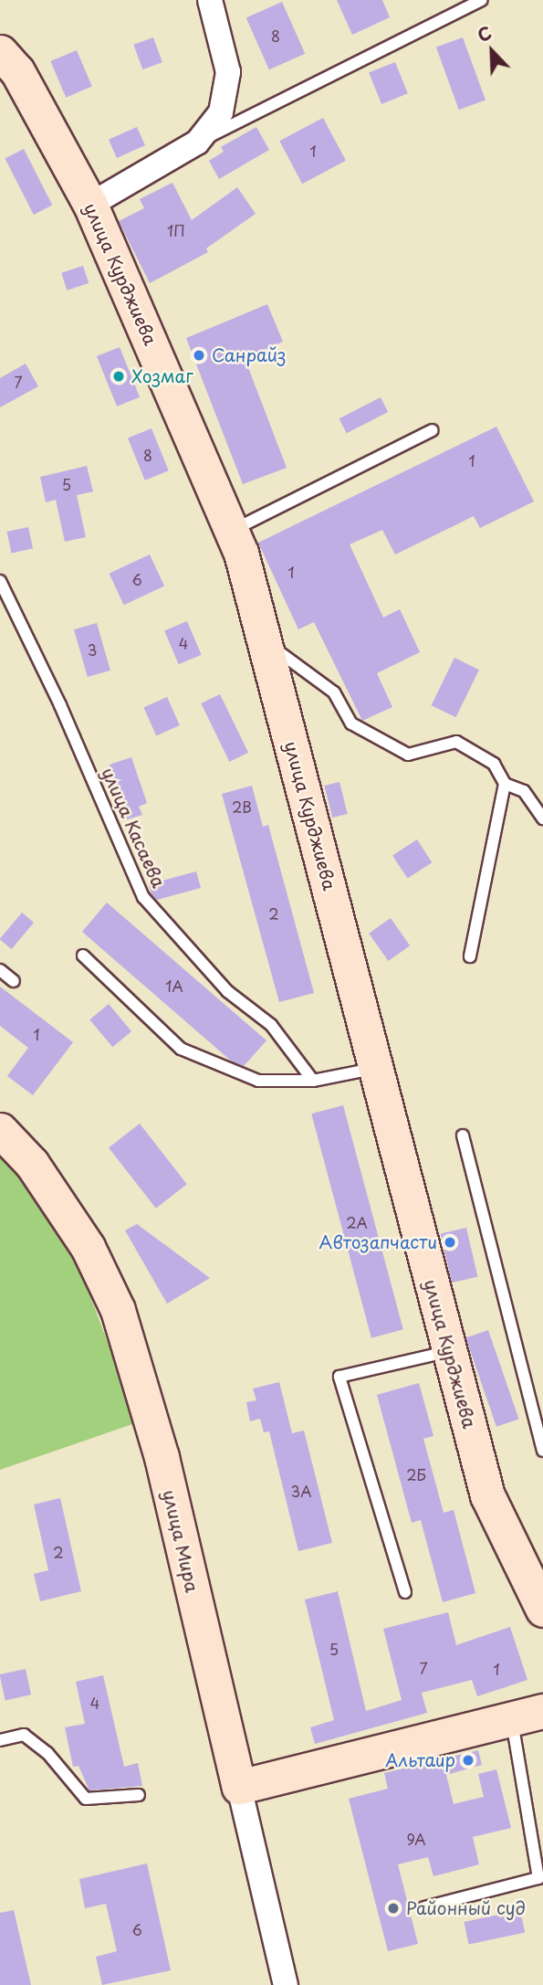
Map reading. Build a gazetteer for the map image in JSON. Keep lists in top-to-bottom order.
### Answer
{
  "streets": {
    "street": ["улица Курджиева", "улица Мира"],
    "lane": ["улица Касаева"]
  },
  "places": [
    "Санрайз",
    "Хозмаг",
    "Автозапчасти",
    "Альтаир",
    "Районный суд"
  ],
  "house_numbers": [
    "8",
    "1",
    "1П",
    "7",
    "8",
    "1",
    "5",
    "1",
    "6",
    "4",
    "3",
    "2В",
    "2",
    "1А",
    "1",
    "2А",
    "2Б",
    "3А",
    "2",
    "5",
    "7",
    "1",
    "4",
    "9А",
    "6"
  ],
  "north": "top left"
}
